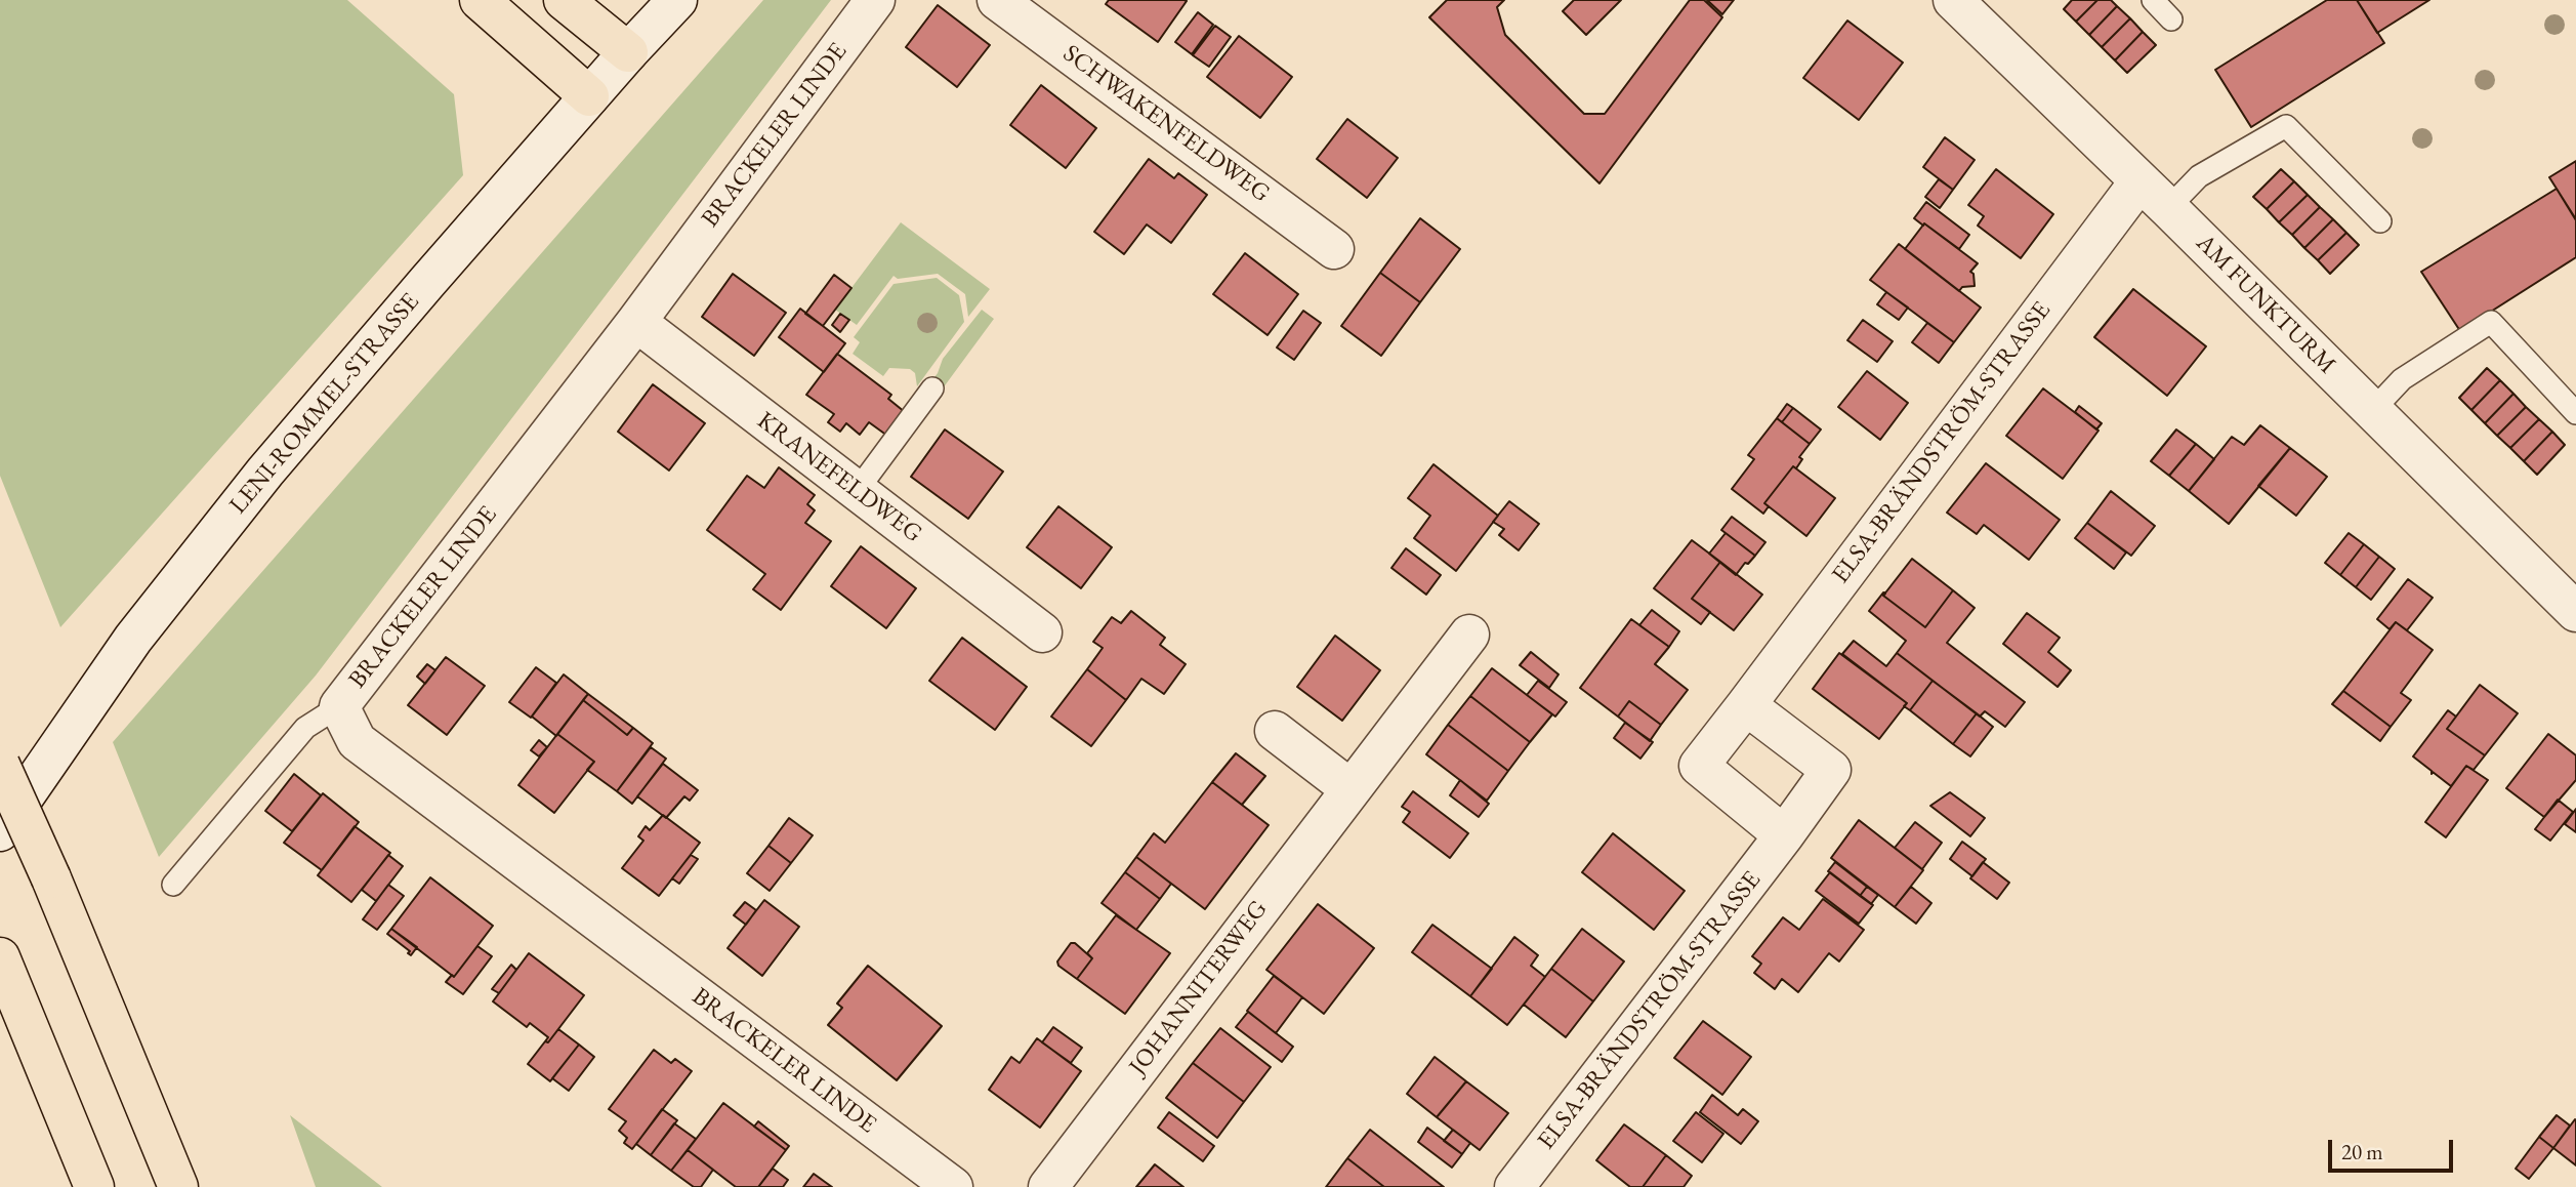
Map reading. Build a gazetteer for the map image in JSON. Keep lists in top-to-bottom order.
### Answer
{
  "streets": {
    "street": [
      "SCHWAKENFELDWEG",
      "BRACKELER LINDE",
      "AM FUNKTURM",
      "LENI-ROMMEL-STRASSE",
      "ELSA-BRÄNDSTRÖM-STRASSE",
      "KRANEFELDWEG",
      "JOHANNITERWEG"
    ]
  },
  "crossings": [
    ["BRACKELER LINDE", "KRANEFELDWEG"],
    ["AM FUNKTURM", "ELSA-BRÄNDSTRÖM-STRASSE"]
  ],
  "scale_bar": "20 m"
}
